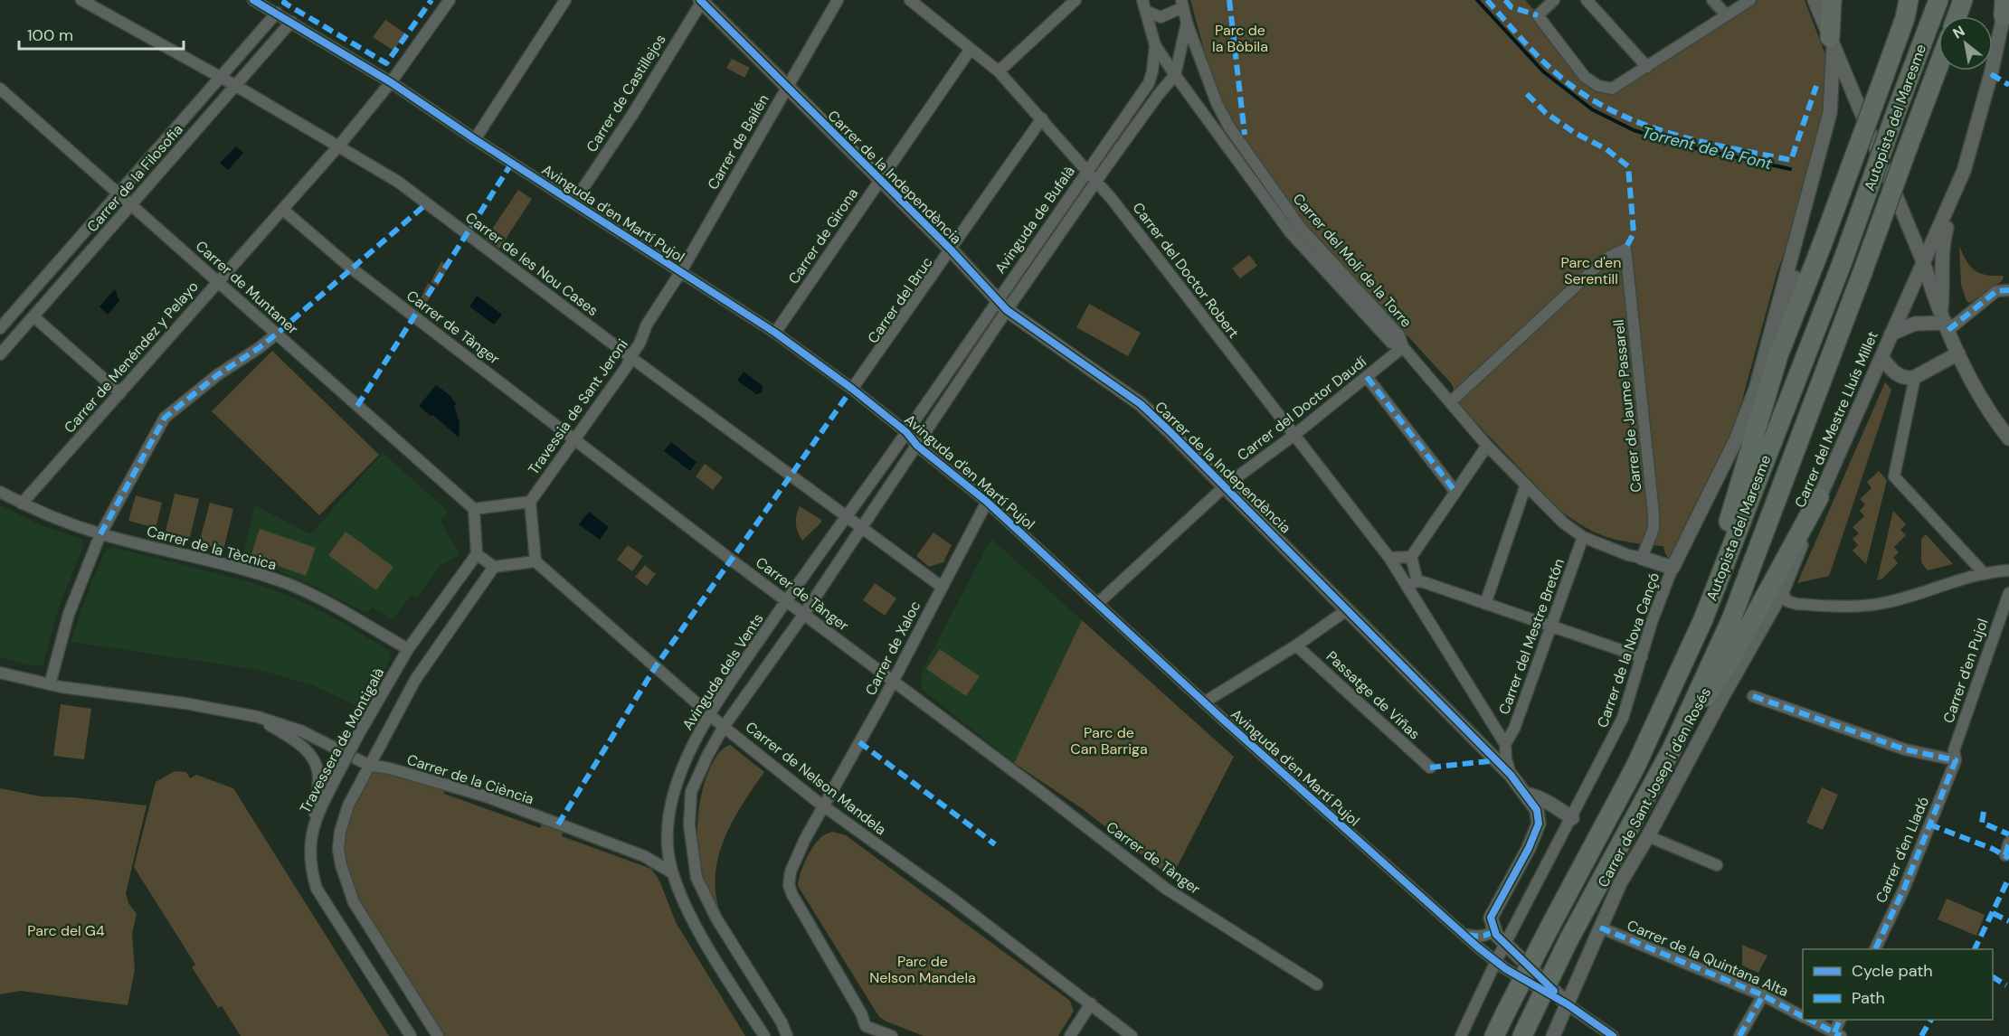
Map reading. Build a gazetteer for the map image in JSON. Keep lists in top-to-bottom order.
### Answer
{
  "streets": {
    "highway": ["Autopista del Maresme"],
    "street": [
      "Carrer de Castillejos",
      "Carrer de Bailén",
      "Carrer de la Independència",
      "Carrer de la Filosofia",
      "Avinguda d'en Martí Pujol",
      "Avinguda de Bufalà",
      "Carrer de Girona",
      "Carrer del Molí de la Torre",
      "Carrer de les Nou Cases",
      "Carrer del Doctor Robert",
      "Carrer de Muntaner",
      "Carrer del Bruc",
      "Carrer de Tànger",
      "Carrer de Menéndez y Pelayo",
      "Carrer de Jaume Passarell",
      "Travessia de Sant Jeroni",
      "Carrer del Doctor Daudí",
      "Carrer del Mestre Lluís Millet",
      "Carrer de la Tècnica",
      "Carrer del Mestre Bretón",
      "Carrer de Xaloc",
      "Carrer de la Nova Cançó",
      "Carrer d'en Pujol",
      "Avinguda dels Vents",
      "Passatge de Viñas",
      "Travessera de Montigalà",
      "Carrer de Nelson Mandela",
      "Carrer de la Ciència",
      "Carrer de Sant Josep i d'en Rosés",
      "Carrer d'en Lladó",
      "Carrer de la Quintana Alta"
    ]
  },
  "crossings": [
    ["Carrer de Castillejos", "Carrer de la Independència"],
    ["Carrer de Castillejos", "Avinguda d'en Martí Pujol"],
    ["Carrer de Bailén", "Carrer de la Independència"],
    ["Carrer de Bailén", "Avinguda d'en Martí Pujol"],
    ["Carrer de Bailén", "Travessia de Sant Jeroni"],
    ["Carrer de la Independència", "Avinguda de Bufalà"],
    ["Carrer de la Independència", "Carrer de Girona"],
    ["Carrer de la Independència", "Carrer del Bruc"],
    ["Carrer de la Independència", "Carrer del Doctor Daudí"],
    ["Carrer de la Filosofia", "Avinguda d'en Martí Pujol"],
    ["Carrer de la Filosofia", "Carrer de les Nou Cases"],
    ["Carrer de la Filosofia", "Carrer de Muntaner"],
    ["Avinguda d'en Martí Pujol", "Avinguda de Bufalà"],
    ["Avinguda d'en Martí Pujol", "Carrer de Girona"],
    ["Avinguda d'en Martí Pujol", "Carrer del Bruc"],
    ["Avinguda d'en Martí Pujol", "Carrer de Menéndez y Pelayo"],
    ["Avinguda d'en Martí Pujol", "Travessia de Sant Jeroni"],
    ["Avinguda d'en Martí Pujol", "Carrer del Doctor Daudí"],
    ["Avinguda d'en Martí Pujol", "Carrer de Xaloc"],
    ["Avinguda d'en Martí Pujol", "Carrer de la Nova Cançó"],
    ["Avinguda d'en Martí Pujol", "Avinguda dels Vents"],
    ["Avinguda d'en Martí Pujol", "Carrer de Sant Josep i d'en Rosés"],
    ["Avinguda de Bufalà", "Carrer del Molí de la Torre"],
    ["Avinguda de Bufalà", "Carrer del Doctor Robert"],
    ["Avinguda de Bufalà", "Avinguda dels Vents"],
    ["Carrer de Girona", "Carrer del Doctor Robert"],
    ["Carrer del Molí de la Torre", "Carrer de Jaume Passarell"],
    ["Carrer del Molí de la Torre", "Carrer del Doctor Daudí"],
    ["Carrer del Molí de la Torre", "Carrer del Mestre Bretón"],
    ["Carrer de les Nou Cases", "Carrer de Menéndez y Pelayo"],
    ["Carrer de les Nou Cases", "Travessia de Sant Jeroni"],
    ["Carrer de les Nou Cases", "Carrer de Xaloc"],
    ["Carrer de les Nou Cases", "Avinguda dels Vents"],
    ["Carrer del Doctor Robert", "Carrer del Bruc"],
    ["Carrer del Doctor Robert", "Carrer del Doctor Daudí"],
    ["Carrer del Doctor Robert", "Carrer del Mestre Bretón"],
    ["Carrer de Muntaner", "Carrer de Menéndez y Pelayo"],
    ["Carrer de Tànger", "Carrer de Menéndez y Pelayo"],
    ["Carrer de Tànger", "Travessia de Sant Jeroni"],
    ["Carrer de Tànger", "Carrer de Xaloc"],
    ["Carrer de Tànger", "Avinguda dels Vents"],
    ["Carrer de Menéndez y Pelayo", "Carrer de la Tècnica"],
    ["Carrer del Mestre Lluís Millet", "Carrer de Sant Josep i d'en Rosés"],
    ["Carrer de la Tècnica", "Travessera de Montigalà"],
    ["Carrer de Xaloc", "Carrer de Nelson Mandela"],
    ["Carrer d'en Pujol", "Carrer d'en Lladó"],
    ["Avinguda dels Vents", "Carrer de Nelson Mandela"],
    ["Avinguda dels Vents", "Carrer de la Ciència"],
    ["Travessera de Montigalà", "Carrer de la Ciència"],
    ["Carrer de Sant Josep i d'en Rosés", "Carrer de la Quintana Alta"]
  ],
  "water": ["Torrent de la Font"],
  "parks": [
    "Parc de la Bòbila",
    "Parc d'en Serentill",
    "Parc de Can Barriga",
    "Parc del G4",
    "Parc de Nelson Mandela"
  ],
  "legend": ["Cycle path", "Path"],
  "scale_bar": "100 m",
  "north": "top left"
}
